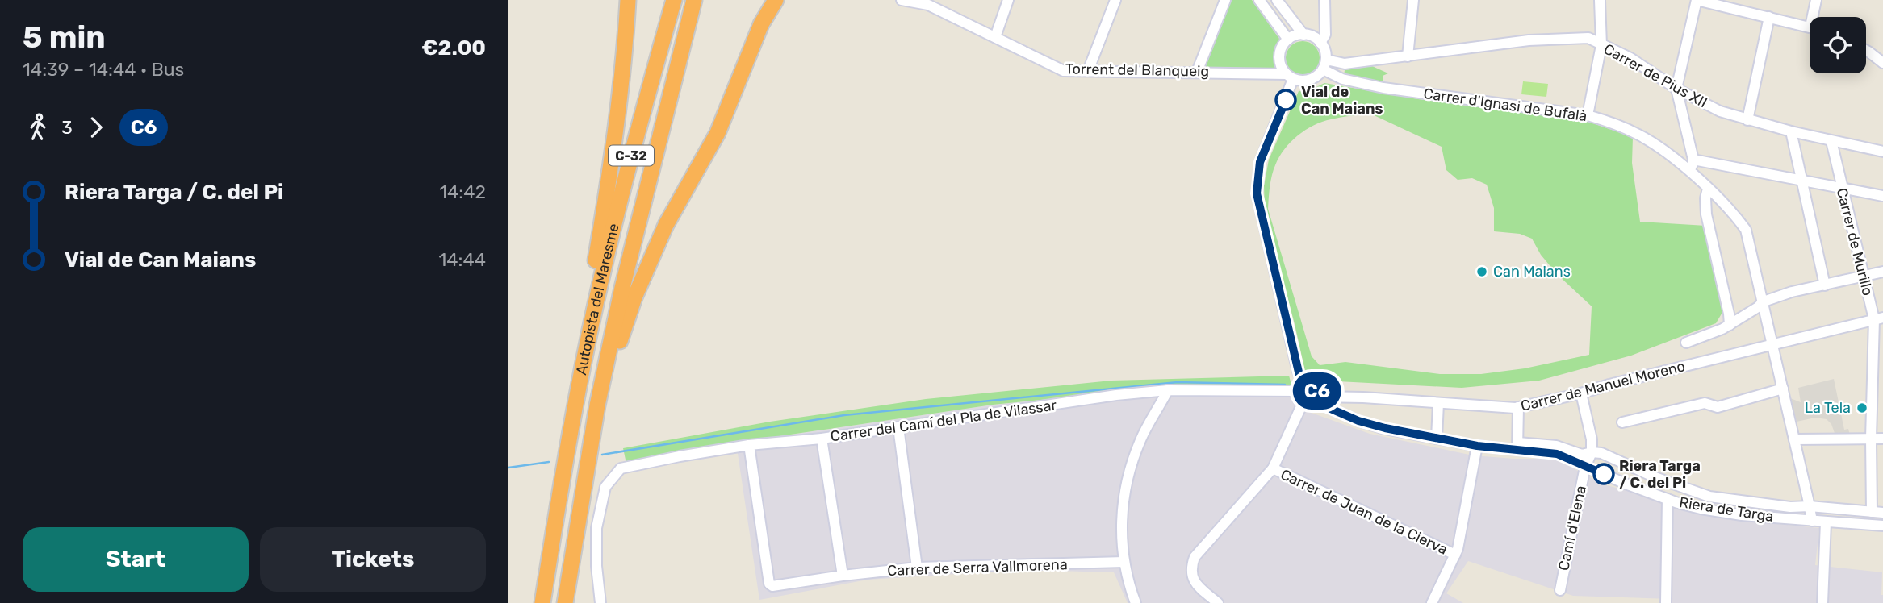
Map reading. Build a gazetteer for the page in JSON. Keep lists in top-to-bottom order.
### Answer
{
  "streets": {
    "highway": ["C-32", "Autopista del Maresme"],
    "street": [
      "Torrent del Blanqueig",
      "Carrer de Pius XII",
      "Carrer d'Ignasi de Bufalà",
      "Carrer de Murillo",
      "Carrer de Manuel Moreno",
      "Carrer del Camí del Pla de Vilassar",
      "Riera de Targa",
      "Carrer de Juan de la Cierva",
      "Camí d'Elena",
      "Carrer de Serra Vallmorena"
    ]
  },
  "crossings": [
    ["Torrent del Blanqueig", "Carrer de Pius XII"],
    ["Torrent del Blanqueig", "Carrer d'Ignasi de Bufalà"],
    ["Carrer de Pius XII", "Carrer d'Ignasi de Bufalà"],
    ["Carrer de Pius XII", "Carrer de Murillo"],
    ["Carrer d'Ignasi de Bufalà", "Carrer de Manuel Moreno"],
    ["Carrer d'Ignasi de Bufalà", "Riera de Targa"],
    ["C-32", "Autopista del Maresme"],
    ["Carrer de Murillo", "Carrer de Manuel Moreno"],
    ["Carrer de Manuel Moreno", "Carrer del Camí del Pla de Vilassar"],
    ["Carrer de Manuel Moreno", "Riera de Targa"],
    ["Carrer del Camí del Pla de Vilassar", "Riera de Targa"],
    ["Carrer del Camí del Pla de Vilassar", "Carrer de Serra Vallmorena"],
    ["Riera de Targa", "Camí d'Elena"]
  ],
  "places": [
    "Vial de Can Maians",
    "Can Maians",
    "La Tela",
    "Riera Targa / C. del Pi"
  ],
  "lines": ["bus line C6"],
  "page": {
    "heading": ["5 min", "14:39 – 14:44 · Bus", "€2.00"],
    "on_map": "C6",
    "legs": ["3", "C6"],
    "list": [
      {
        "name": "Riera Targa / C. del Pi",
        "value": "14:42"
      },
      {
        "name": "Vial de Can Maians",
        "value": "14:44"
      }
    ],
    "buttons": ["Start", "Tickets"]
  }
}
